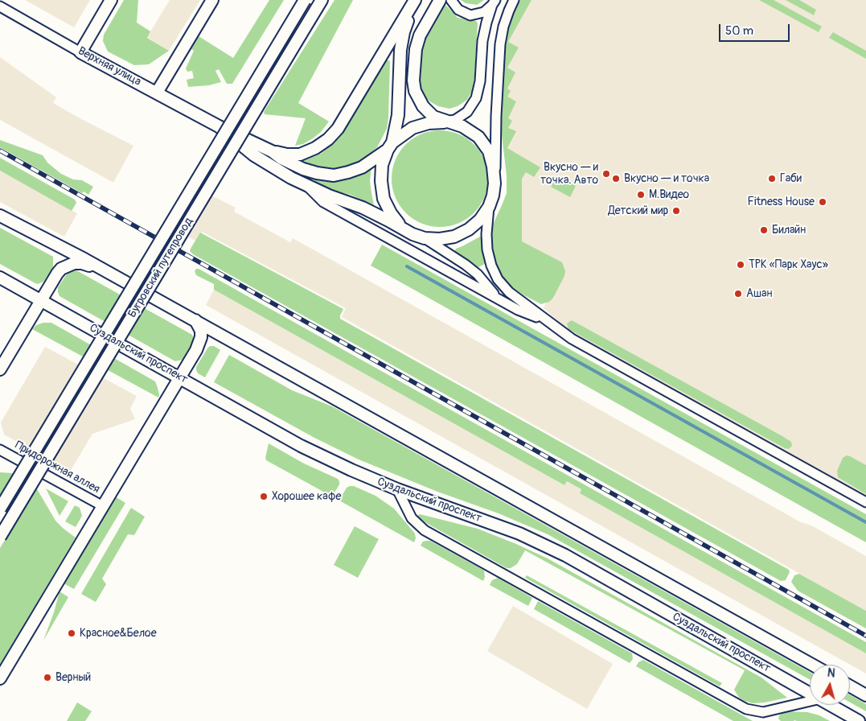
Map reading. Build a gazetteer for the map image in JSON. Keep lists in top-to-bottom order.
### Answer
{
  "streets": {
    "main road": ["Верхняя улица", "Бугровский путепровод", "Суздальский проспект"],
    "street": ["Придорожная аллея"]
  },
  "places": [
    "Вкусно — и точка. Авто",
    "Вкусно — и точка",
    "Габи",
    "М.Видео",
    "Fitness House",
    "Детский мир",
    "Билайн",
    "ТРК «Парк Хаус»",
    "Ашан",
    "Хорошее кафе",
    "Красное&Белое",
    "Верный"
  ],
  "scale_bar": "50 m",
  "north": "top"
}
